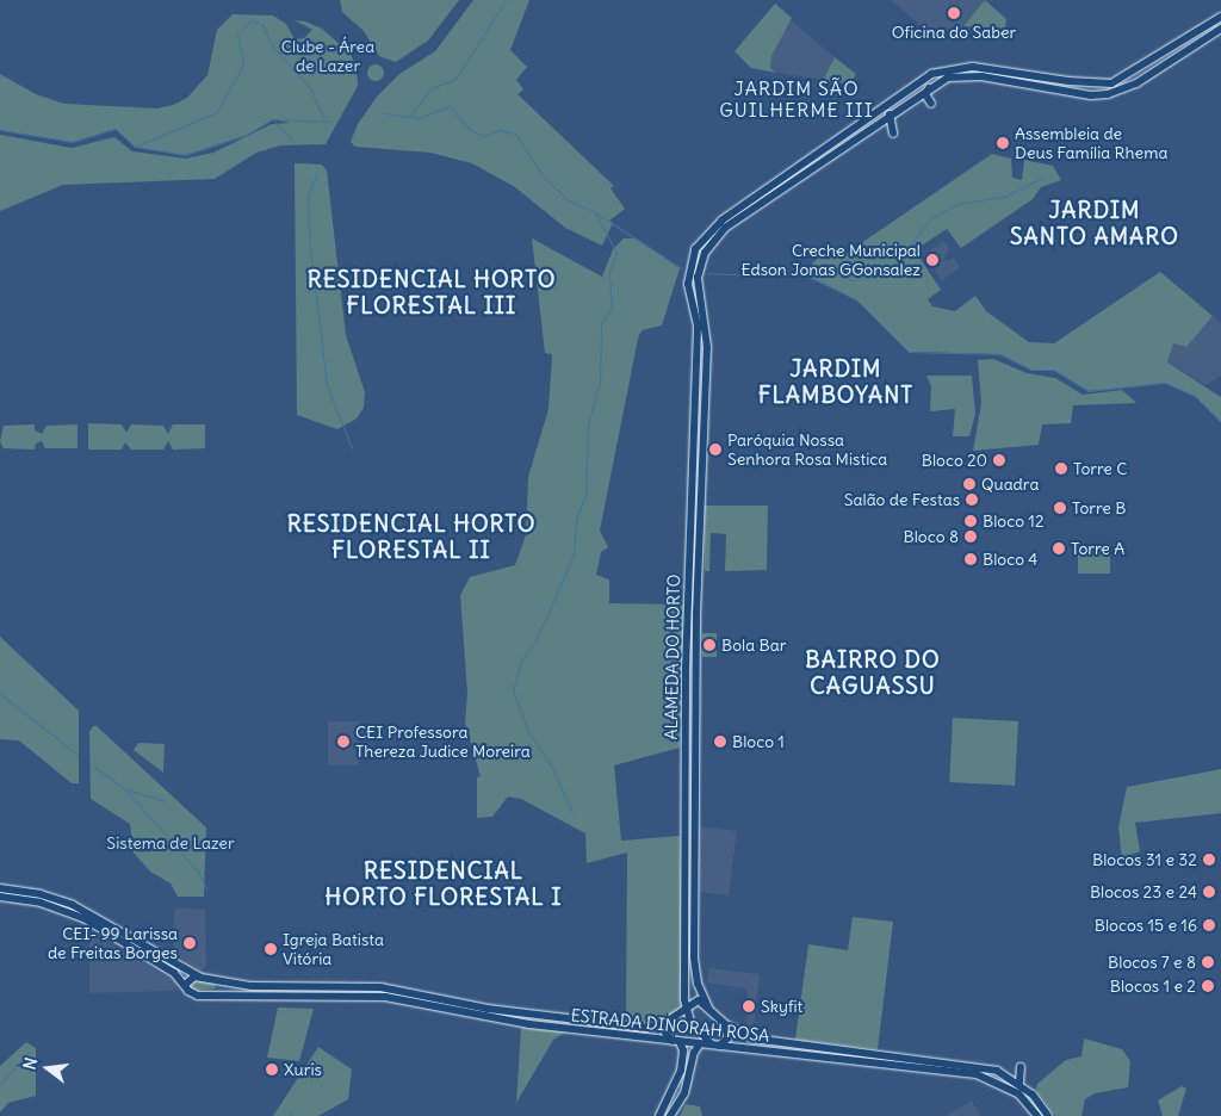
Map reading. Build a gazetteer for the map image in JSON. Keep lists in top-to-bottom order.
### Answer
{
  "streets": {
    "main road": ["ALAMEDA DO HORTO", "ESTRADA DINORAH ROSA"]
  },
  "crossings": [
    ["ALAMEDA DO HORTO", "ESTRADA DINORAH ROSA"]
  ],
  "districts": [
    "JARDIM SÃO GUILHERME III",
    "JARDIM SANTO AMARO",
    "RESIDENCIAL HORTO FLORESTAL III",
    "JARDIM FLAMBOYANT",
    "RESIDENCIAL HORTO FLORESTAL II",
    "BAIRRO DO CAGUASSU",
    "RESIDENCIAL HORTO FLORESTAL I"
  ],
  "parks": ["Clube - Área de Lazer", "Sistema de Lazer"],
  "places": [
    "Oficina do Saber",
    "Assembleia de Deus Família Rhema",
    "Creche Municipal Edson Jonas GGonsalez",
    "Paróquia Nossa Senhora Rosa Mistica",
    "Bloco 20",
    "Torre C",
    "Quadra",
    "Salão de Festas",
    "Torre B",
    "Bloco 12",
    "Bloco 8",
    "Torre A",
    "Bloco 4",
    "Bola Bar",
    "CEI Professora Thereza Judice Moreira",
    "Bloco 1",
    "Blocos 31 e 32",
    "Blocos 23 e 24",
    "Blocos 15 e 16",
    "CEI- 99 Larissa de Freitas Borges",
    "Igreja Batista Vitória",
    "Blocos 7 e 8",
    "Blocos 1 e 2",
    "Skyfit",
    "Xuris"
  ],
  "north": "left"
}
